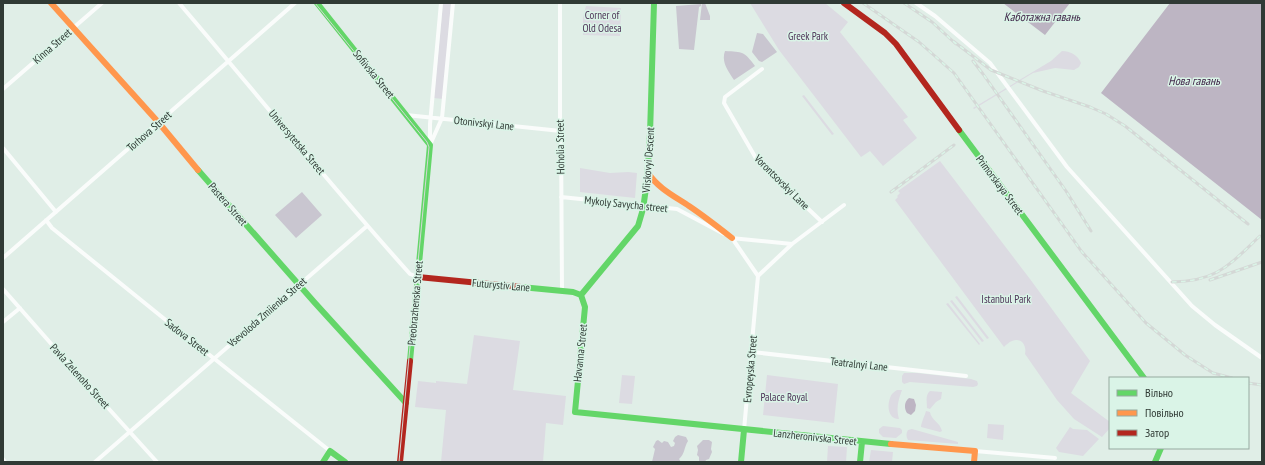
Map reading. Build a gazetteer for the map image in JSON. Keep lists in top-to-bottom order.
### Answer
{
  "streets": {
    "street": [
      "Kinna Street",
      "Sofiivska Street",
      "Otonivskyi Lane",
      "Torhova Street",
      "Universytetska Street",
      "Hoholia Street",
      "Viiskovyi Descent",
      "Vorontsovskyi Lane",
      "Primorskaya Street",
      "Pastera Street",
      "Mykoly Savycha street",
      "Futurystiv Lane",
      "Preobrazhenska Street",
      "Vsevoloda Zmiienka Street",
      "Sadova Street",
      "Havanna Street",
      "Teatralnyi Lane",
      "Evropeyska Street",
      "Pavla Zelenoho Street",
      "Lanzheronivska Street"
    ]
  },
  "crossings": [
    ["Kinna Street", "Pastera Street"],
    ["Sofiivska Street", "Otonivskyi Lane"],
    ["Sofiivska Street", "Preobrazhenska Street"],
    ["Otonivskyi Lane", "Hoholia Street"],
    ["Otonivskyi Lane", "Preobrazhenska Street"],
    ["Torhova Street", "Universytetska Street"],
    ["Torhova Street", "Pastera Street"],
    ["Torhova Street", "Sadova Street"],
    ["Universytetska Street", "Futurystiv Lane"],
    ["Universytetska Street", "Preobrazhenska Street"],
    ["Universytetska Street", "Vsevoloda Zmiienka Street"],
    ["Hoholia Street", "Mykoly Savycha street"],
    ["Hoholia Street", "Futurystiv Lane"],
    ["Viiskovyi Descent", "Futurystiv Lane"],
    ["Viiskovyi Descent", "Havanna Street"],
    ["Pastera Street", "Preobrazhenska Street"],
    ["Pastera Street", "Vsevoloda Zmiienka Street"],
    ["Futurystiv Lane", "Preobrazhenska Street"],
    ["Futurystiv Lane", "Havanna Street"],
    ["Vsevoloda Zmiienka Street", "Sadova Street"],
    ["Vsevoloda Zmiienka Street", "Pavla Zelenoho Street"],
    ["Havanna Street", "Lanzheronivska Street"],
    ["Teatralnyi Lane", "Evropeyska Street"],
    ["Evropeyska Street", "Lanzheronivska Street"]
  ],
  "water": ["Каботажна гавань", "Нова гавань"],
  "parks": [
    "Corner of Old Odesa",
    "Greek Park",
    "Istanbul Park",
    "Palace Royal"
  ],
  "legend": ["Вільно", "Повільно", "Затор"]
}
